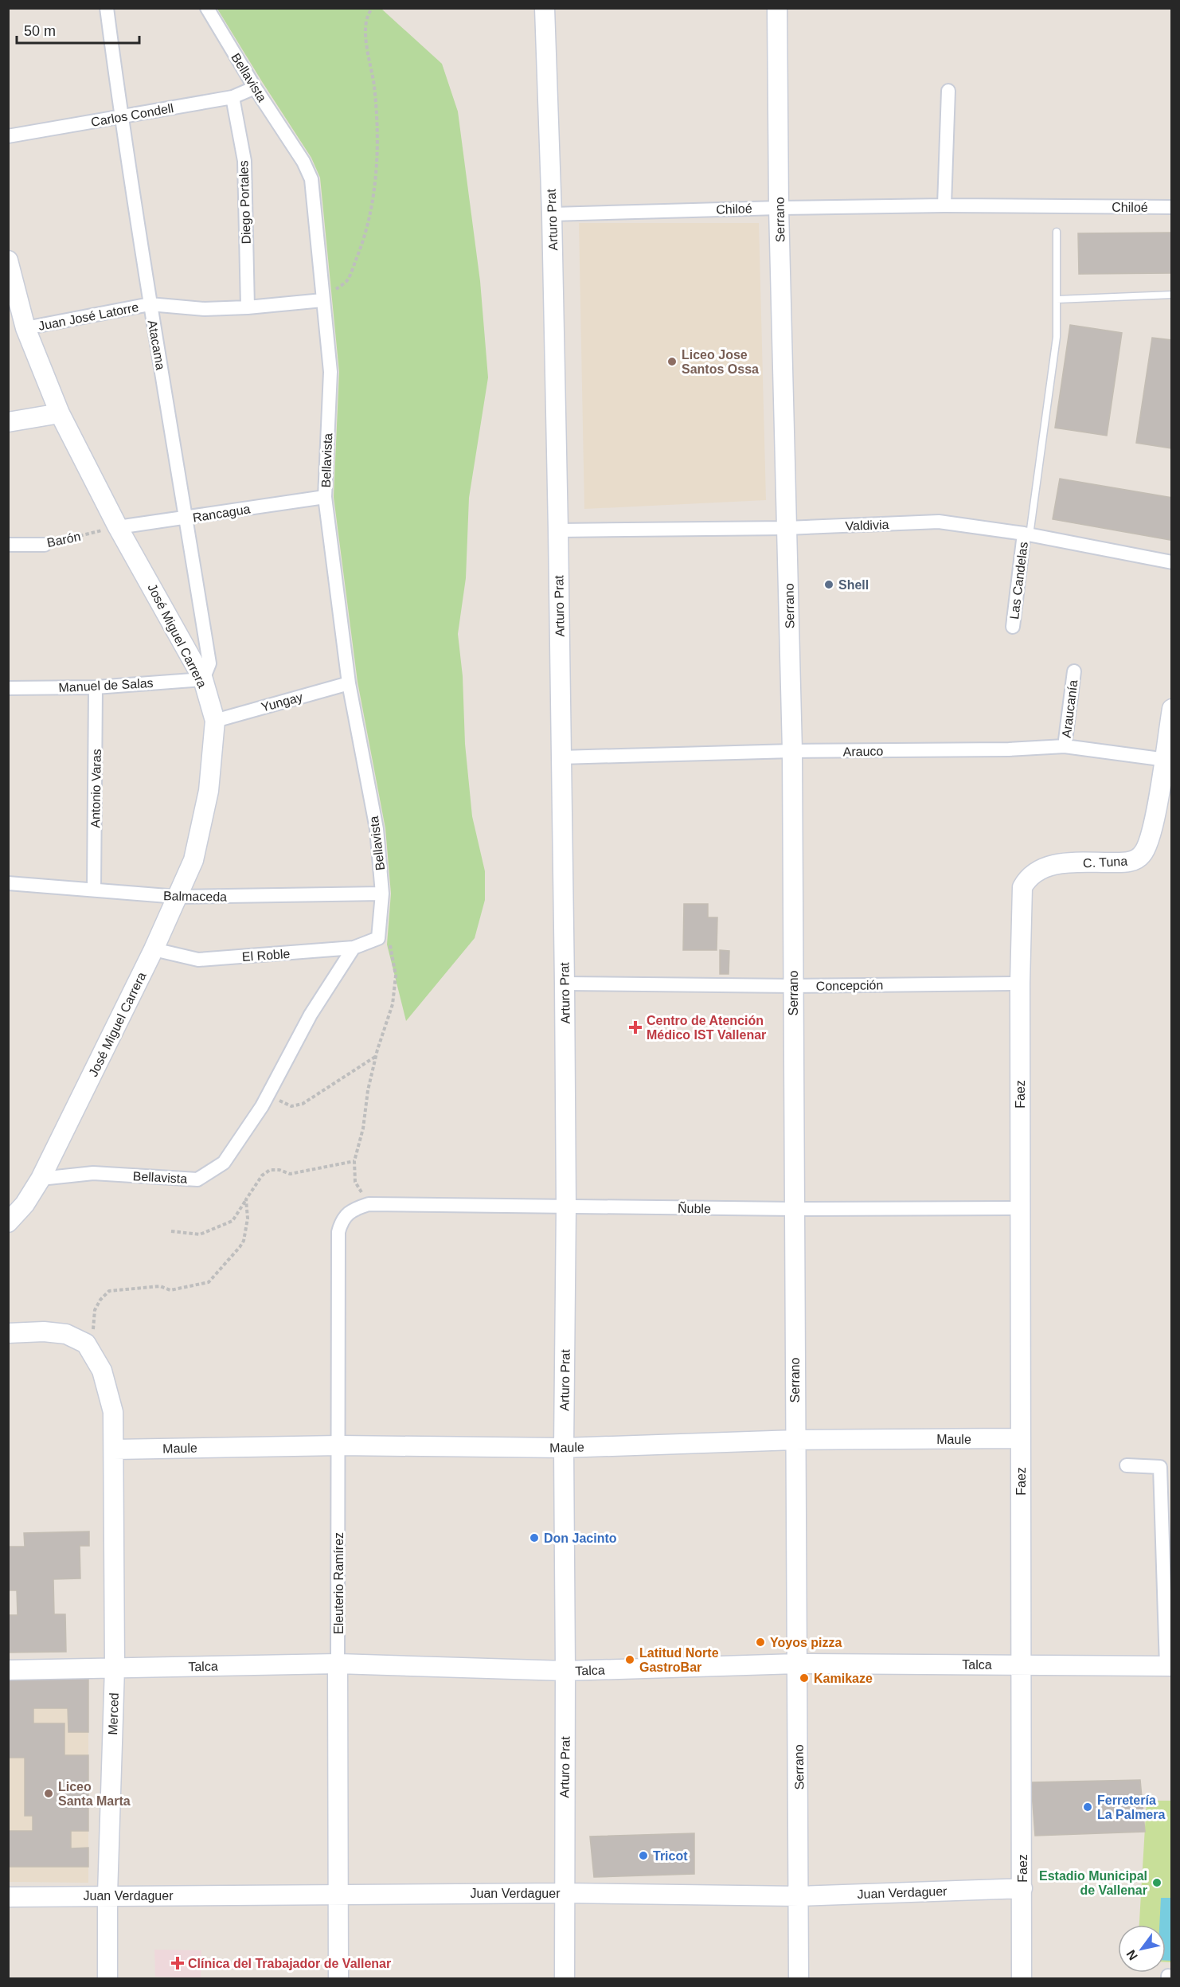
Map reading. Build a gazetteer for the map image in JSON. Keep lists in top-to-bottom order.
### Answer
{
  "streets": {
    "main road": [
      "Arturo Prat",
      "Serrano",
      "José Miguel Carrera",
      "C. Tuna",
      "Faez",
      "Maule",
      "Eleuterio Ramírez",
      "Talca",
      "Merced",
      "Juan Verdaguer"
    ],
    "street": [
      "Bellavista",
      "Carlos Condell",
      "Diego Portales",
      "Chiloé",
      "Juan José Latorre",
      "Atacama",
      "Rancagua",
      "Valdivia",
      "Barón",
      "Las Candelas",
      "Manuel de Salas",
      "Yungay",
      "Araucanía",
      "Arauco",
      "Antonio Varas",
      "Balmaceda",
      "El Roble",
      "Concepción",
      "Ñuble"
    ]
  },
  "crossings": [
    ["Bellavista", "Carlos Condell"],
    ["Bellavista", "Juan José Latorre"],
    ["Bellavista", "Rancagua"],
    ["Bellavista", "José Miguel Carrera"],
    ["Bellavista", "Yungay"],
    ["Bellavista", "Balmaceda"],
    ["Bellavista", "El Roble"],
    ["Carlos Condell", "Diego Portales"],
    ["Carlos Condell", "Atacama"],
    ["Diego Portales", "Juan José Latorre"],
    ["Chiloé", "Arturo Prat"],
    ["Chiloé", "Serrano"],
    ["Arturo Prat", "Valdivia"],
    ["Arturo Prat", "Arauco"],
    ["Arturo Prat", "Concepción"],
    ["Arturo Prat", "Ñuble"],
    ["Arturo Prat", "Maule"],
    ["Arturo Prat", "Talca"],
    ["Arturo Prat", "Juan Verdaguer"],
    ["Serrano", "Valdivia"],
    ["Serrano", "Arauco"],
    ["Serrano", "Concepción"],
    ["Serrano", "Ñuble"],
    ["Serrano", "Maule"],
    ["Serrano", "Talca"],
    ["Serrano", "Juan Verdaguer"],
    ["Juan José Latorre", "Atacama"],
    ["Juan José Latorre", "José Miguel Carrera"],
    ["Atacama", "Rancagua"],
    ["Atacama", "José Miguel Carrera"],
    ["Atacama", "Manuel de Salas"],
    ["Rancagua", "Barón"],
    ["Rancagua", "José Miguel Carrera"],
    ["Valdivia", "Las Candelas"],
    ["Barón", "José Miguel Carrera"],
    ["José Miguel Carrera", "Manuel de Salas"],
    ["José Miguel Carrera", "Yungay"],
    ["José Miguel Carrera", "Balmaceda"],
    ["José Miguel Carrera", "El Roble"],
    ["Manuel de Salas", "Antonio Varas"],
    ["Araucanía", "Arauco"],
    ["Arauco", "C. Tuna"],
    ["Antonio Varas", "Balmaceda"],
    ["C. Tuna", "Concepción"],
    ["C. Tuna", "Faez"],
    ["Concepción", "Faez"],
    ["Faez", "Ñuble"],
    ["Faez", "Maule"],
    ["Faez", "Talca"],
    ["Faez", "Juan Verdaguer"],
    ["Ñuble", "Eleuterio Ramírez"],
    ["Maule", "Eleuterio Ramírez"],
    ["Maule", "Merced"],
    ["Eleuterio Ramírez", "Talca"],
    ["Eleuterio Ramírez", "Juan Verdaguer"],
    ["Talca", "Merced"],
    ["Merced", "Juan Verdaguer"]
  ],
  "places": {
    "other": [
      "Liceo Jose Santos Ossa",
      "Shell",
      "Don Jacinto",
      "Yoyos pizza",
      "Latitud Norte GastroBar",
      "Kamikaze",
      "Liceo Santa Marta",
      "Ferretería La Palmera",
      "Tricot",
      "Estadio Municipal de Vallenar"
    ],
    "health": ["Centro de Atención Médico IST Vallenar", "Clínica del Trabajador de Vallenar"]
  },
  "scale_bar": "50 m",
  "north": "bottom left"
}
